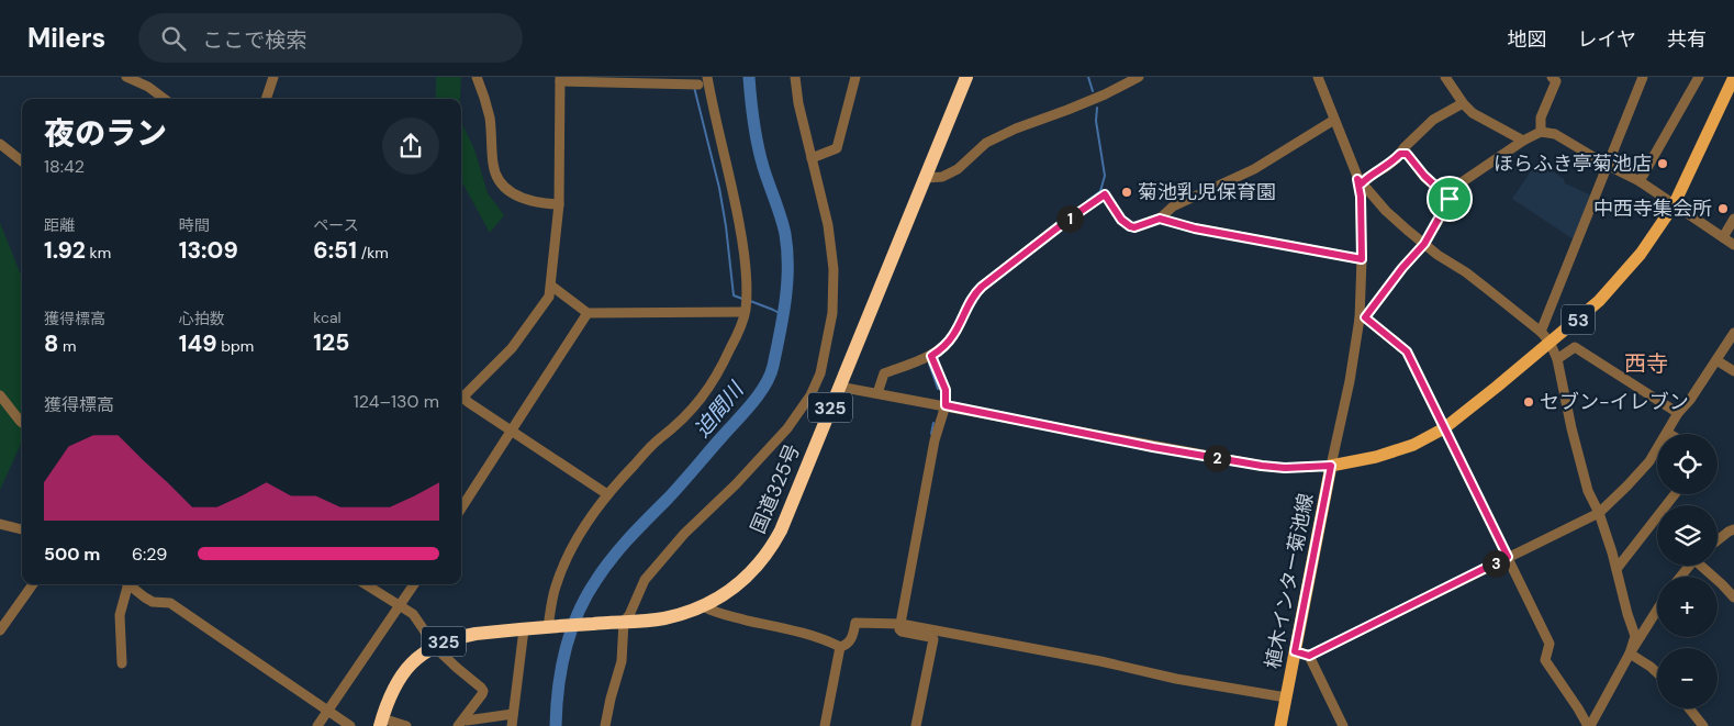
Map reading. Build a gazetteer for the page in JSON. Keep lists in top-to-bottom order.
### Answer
{
  "streets": {
    "highway": ["325", "国道325号"],
    "main road": ["53", "植木インター菊池線"]
  },
  "crossings": [
    ["53", "植木インター菊池線"]
  ],
  "districts": ["西寺"],
  "water": ["迫間川"],
  "places": [
    "ほらふき亭菊池店",
    "菊池乳児保育園",
    "中西寺集会所",
    "セブン-イレブン"
  ],
  "page": {
    "header": "Milers",
    "search": "ここで検索",
    "nav": ["地図", "レイヤ", "共有"],
    "heading": ["夜のラン", "18:42"],
    "stats": [
      ["距離", "1.92 km"],
      ["時間", "13:09"],
      ["ペース", "6:51 /km"],
      ["獲得標高", "8 m"],
      ["心拍数", "149 bpm"],
      ["kcal", "125"]
    ],
    "pins": ["1", "2", "3"],
    "chart": ["獲得標高", "124–130 m"],
    "map_buttons": ["+", "−"],
    "list": [
      {
        "name": "500 m",
        "note": "6:29"
      }
    ]
  }
}
